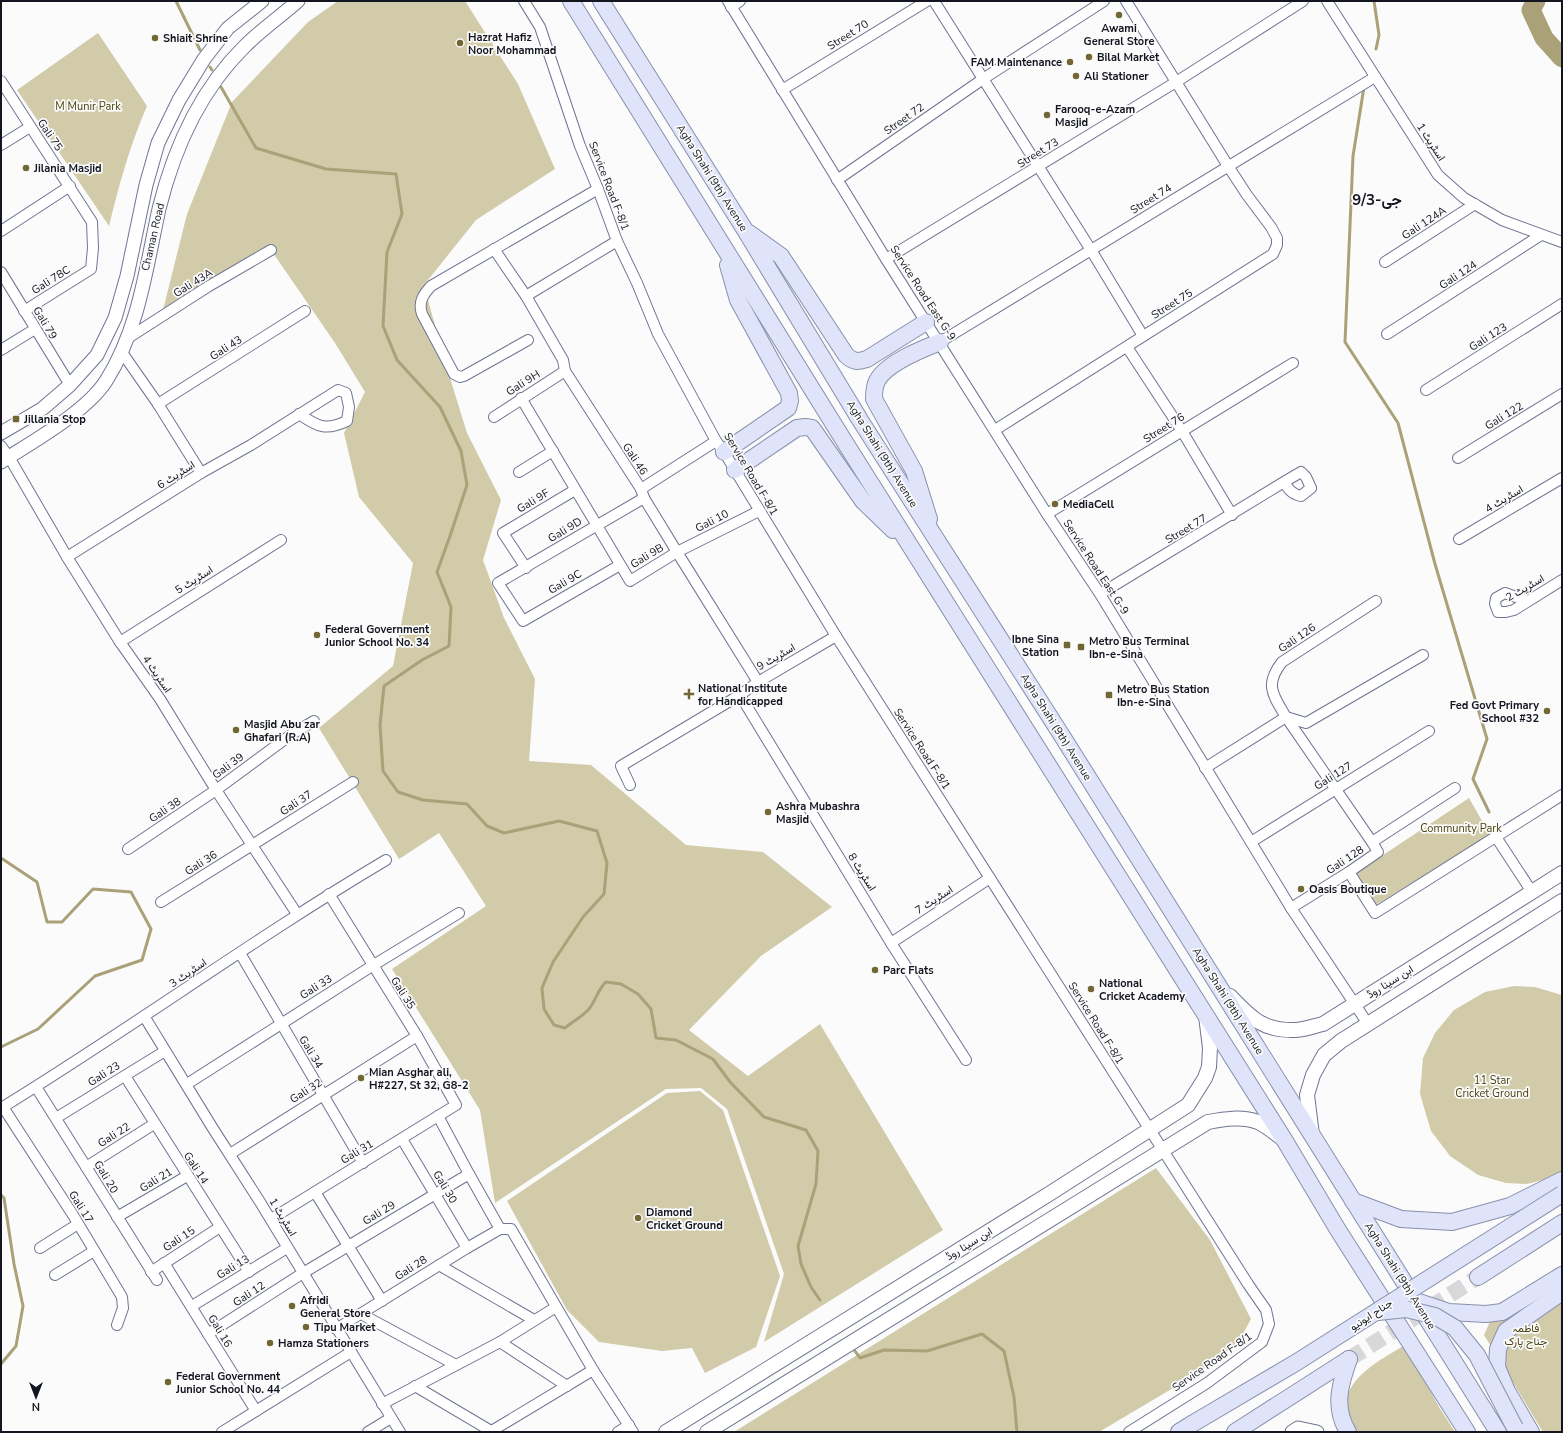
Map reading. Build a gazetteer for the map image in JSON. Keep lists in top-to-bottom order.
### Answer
{
  "streets": {
    "main road": ["Agha Shahi (9th) Avenue", "ابن سینا روڈ", "جناح ایونیو"],
    "street": [
      "Street 70",
      "Street 72",
      "Gali 75",
      "اسٹریٹ 1",
      "Street 73",
      "Service Road F-8/1",
      "Street 74",
      "Gali 124A",
      "Chaman Road",
      "Gali 124",
      "Gali 78C",
      "Gali 43A",
      "Service Road East G-9",
      "Street 75",
      "Gali 79",
      "Gali 123",
      "Gali 43",
      "Gali 9H",
      "Gali 122",
      "Street 76",
      "Gali 46",
      "اسٹریٹ 6",
      "اسٹریٹ 4",
      "Gali 9F",
      "Gali 10",
      "Street 77",
      "Gali 9D",
      "Gali 9B",
      "اسٹریٹ 5",
      "Gali 9C",
      "اسٹریٹ 2",
      "Gali 126",
      "اسٹریٹ 9",
      "Gali 39",
      "Gali 127",
      "Gali 37",
      "Gali 38",
      "Gali 128",
      "Gali 36",
      "اسٹریٹ 8",
      "اسٹریٹ 7",
      "اسٹریٹ 3",
      "Gali 33",
      "Gali 35",
      "Gali 34",
      "Gali 23",
      "Gali 32",
      "Gali 22",
      "Gali 31",
      "Gali 14",
      "Gali 20",
      "Gali 21",
      "Gali 30",
      "Gali 17",
      "Gali 29",
      "Gali 15",
      "Gali 13",
      "Gali 28",
      "Gali 12",
      "Gali 16"
    ]
  },
  "crossings": [
    ["Street 70", "Service Road East G-9"],
    ["Street 72", "Service Road East G-9"],
    ["Gali 75", "Gali 78C"],
    ["اسٹریٹ 1", "Street 74"],
    ["اسٹریٹ 1", "Gali 124A"],
    ["اسٹریٹ 1", "Gali 124"],
    ["اسٹریٹ 1", "اسٹریٹ 3"],
    ["اسٹریٹ 1", "Gali 33"],
    ["اسٹریٹ 1", "Gali 23"],
    ["اسٹریٹ 1", "Gali 32"],
    ["اسٹریٹ 1", "Gali 31"],
    ["اسٹریٹ 1", "Gali 29"],
    ["اسٹریٹ 1", "Gali 13"],
    ["اسٹریٹ 1", "Gali 28"],
    ["اسٹریٹ 1", "Gali 12"],
    ["Street 73", "Service Road East G-9"],
    ["Street 73", "Street 75"],
    ["Agha Shahi (9th) Avenue", "ابن سینا روڈ"],
    ["Service Road F-8/1", "Gali 10"],
    ["Service Road F-8/1", "Gali 9D"],
    ["Service Road F-8/1", "اسٹریٹ 9"],
    ["Service Road F-8/1", "اسٹریٹ 7"],
    ["Service Road F-8/1", "ابن سینا روڈ"],
    ["Street 74", "Service Road East G-9"],
    ["Street 74", "Street 75"],
    ["Chaman Road", "Gali 43A"],
    ["Chaman Road", "Gali 79"],
    ["Chaman Road", "اسٹریٹ 4"],
    ["Gali 78C", "Gali 79"],
    ["Service Road East G-9", "Street 75"],
    ["Service Road East G-9", "Street 76"],
    ["Service Road East G-9", "Street 77"],
    ["Service Road East G-9", "Gali 127"],
    ["Service Road East G-9", "Gali 128"],
    ["Service Road East G-9", "ابن سینا روڈ"],
    ["Gali 9H", "Gali 46"],
    ["Gali 46", "Gali 10"],
    ["Gali 46", "Gali 9D"],
    ["Gali 46", "Gali 9B"],
    ["Gali 46", "اسٹریٹ 9"],
    ["اسٹریٹ 6", "اسٹریٹ 4"],
    ["اسٹریٹ 4", "اسٹریٹ 5"],
    ["اسٹریٹ 4", "Gali 39"],
    ["اسٹریٹ 4", "Gali 37"],
    ["اسٹریٹ 4", "Gali 38"],
    ["اسٹریٹ 4", "Gali 36"],
    ["اسٹریٹ 4", "اسٹریٹ 3"],
    ["Gali 9F", "Gali 9D"],
    ["Gali 10", "Gali 9B"],
    ["Gali 9D", "Gali 9C"],
    ["Gali 9B", "Gali 9C"],
    ["Gali 126", "Gali 127"],
    ["Gali 126", "Gali 128"],
    ["اسٹریٹ 9", "اسٹریٹ 8"],
    ["Gali 39", "Gali 38"],
    ["Gali 37", "Gali 36"],
    ["اسٹریٹ 8", "اسٹریٹ 7"],
    ["اسٹریٹ 3", "Gali 35"],
    ["اسٹریٹ 3", "Gali 34"],
    ["اسٹریٹ 3", "Gali 20"],
    ["اسٹریٹ 3", "Gali 17"],
    ["Gali 33", "Gali 35"],
    ["Gali 33", "Gali 34"],
    ["Gali 35", "Gali 32"],
    ["Gali 35", "Gali 31"],
    ["Gali 34", "Gali 32"],
    ["Gali 34", "Gali 31"],
    ["Gali 23", "Gali 14"],
    ["Gali 23", "Gali 20"],
    ["Gali 22", "Gali 14"],
    ["Gali 22", "Gali 20"],
    ["Gali 31", "Gali 30"],
    ["Gali 14", "Gali 21"],
    ["Gali 14", "Gali 15"],
    ["Gali 14", "Gali 13"],
    ["Gali 20", "Gali 21"],
    ["Gali 20", "Gali 15"],
    ["Gali 30", "Gali 29"],
    ["Gali 30", "Gali 28"],
    ["Gali 29", "Gali 12"],
    ["Gali 15", "Gali 16"],
    ["Gali 13", "Gali 16"],
    ["Gali 12", "Gali 16"]
  ],
  "districts": ["جی-9/3"],
  "parks": [
    "M Munir Park",
    "Community Park",
    "11 Star Cricket Ground",
    "فاطمہ جناح پارک"
  ],
  "places": {
    "other": [
      "Awami General Store",
      "Shiait Shrine",
      "Hazrat Hafiz Noor Mohammad",
      "Bilal Market",
      "FAM Maintenance",
      "Ali Stationer",
      "Farooq-e-Azam Masjid",
      "Jilania Masjid",
      "MediaCell",
      "Federal Government Junior School No. 34",
      "Fed Govt Primary School #32",
      "Masjid Abu zar Ghafari (R.A)",
      "Ashra Mubashra Masjid",
      "Oasis Boutique",
      "Parc Flats",
      "National Cricket Academy",
      "Mian Asghar ali, H#227, St 32, G8-2",
      "Diamond Cricket Ground",
      "Afridi General Store",
      "Tipu Market",
      "Hamza Stationers",
      "Federal Government Junior School No. 44"
    ],
    "transit": [
      "Jillania Stop",
      "Ibne Sina Station",
      "Metro Bus Terminal Ibn-e-Sina",
      "Metro Bus Station Ibn-e-Sina"
    ],
    "health": ["National Institute for Handicapped"]
  },
  "north": "bottom"
}
